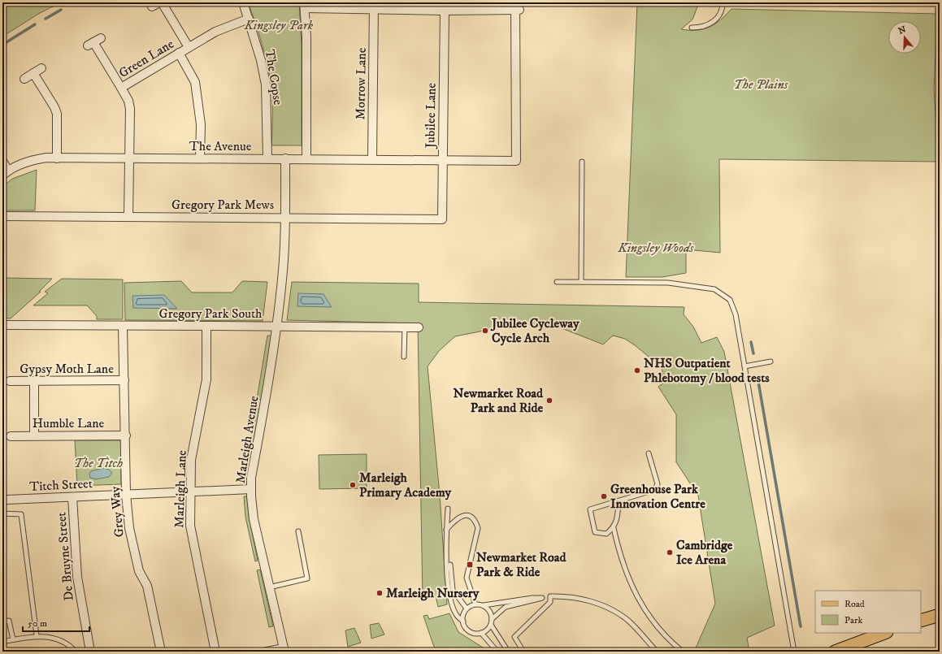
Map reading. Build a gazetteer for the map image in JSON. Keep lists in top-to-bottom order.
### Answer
{
  "streets": {
    "street": [
      "Green Lane",
      "The Copse",
      "Morrow Lane",
      "Jubilee Lane",
      "The Avenue",
      "Gregory Park Mews",
      "Gregory Park South",
      "Gypsy Moth Lane",
      "Humble Lane",
      "Marleigh Avenue",
      "Titch Street",
      "Marleigh Lane",
      "Grey Way",
      "De Bruyne Street"
    ]
  },
  "crossings": [
    ["Green Lane", "The Copse"],
    ["Green Lane", "The Avenue"],
    ["Green Lane", "Gregory Park Mews"],
    ["The Copse", "The Avenue"],
    ["Morrow Lane", "The Avenue"],
    ["Jubilee Lane", "The Avenue"],
    ["Jubilee Lane", "Gregory Park Mews"],
    ["The Avenue", "Marleigh Avenue"],
    ["Gregory Park Mews", "Marleigh Avenue"],
    ["Gregory Park South", "Marleigh Avenue"],
    ["Gregory Park South", "Marleigh Lane"],
    ["Gregory Park South", "Grey Way"],
    ["Gypsy Moth Lane", "Grey Way"],
    ["Humble Lane", "Grey Way"],
    ["Marleigh Avenue", "Titch Street"],
    ["Titch Street", "Marleigh Lane"],
    ["Titch Street", "Grey Way"],
    ["Titch Street", "De Bruyne Street"]
  ],
  "parks": [
    "Kingsley Park",
    "The Plains",
    "Kingsley Woods",
    "The Titch"
  ],
  "places": {
    "other": [
      "Jubilee Cycleway Cycle Arch",
      "NHS Outpatient Phlebotomy / blood tests",
      "Newmarket Road Park and Ride",
      "Marleigh Primary Academy",
      "Greenhouse Park Innovation Centre",
      "Cambridge Ice Arena",
      "Marleigh Nursery"
    ],
    "transit": ["Newmarket Road Park & Ride"]
  },
  "legend": ["Road", "Park"],
  "scale_bar": "50 m",
  "north": "top"
}
